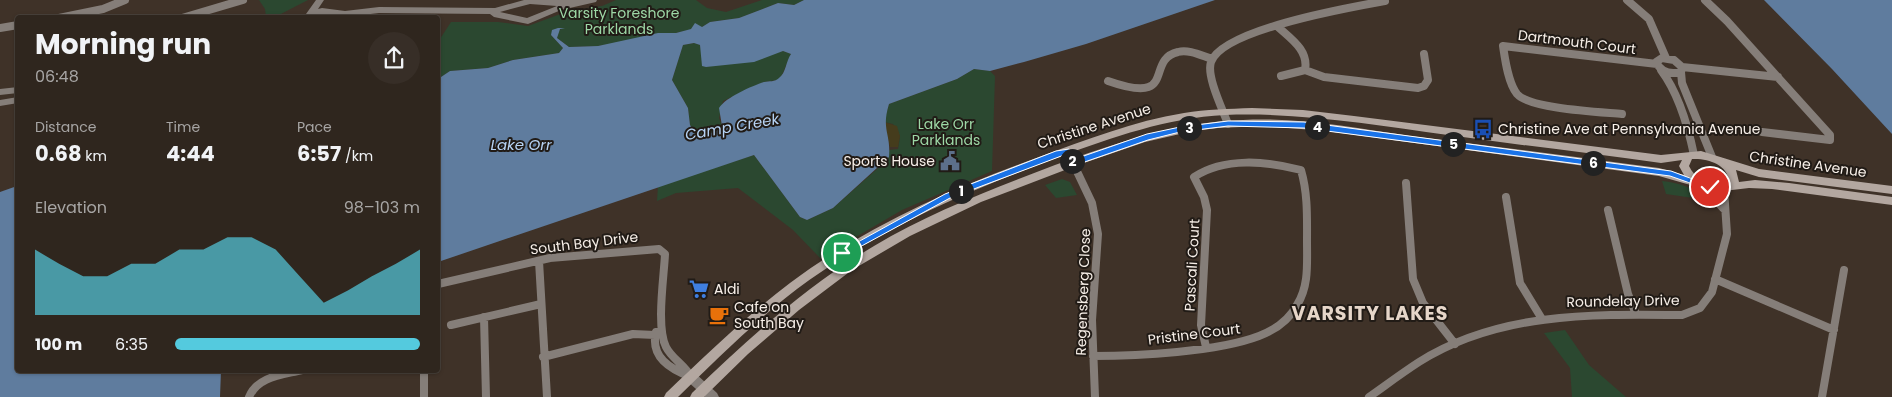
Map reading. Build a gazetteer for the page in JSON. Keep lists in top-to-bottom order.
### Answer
{
  "streets": {
    "main road": ["Christine Avenue"],
    "street": [
      "Dartmouth Court",
      "South Bay Drive",
      "Pascali Court",
      "Regensberg Close",
      "Roundelay Drive",
      "Pristine Court"
    ]
  },
  "crossings": [
    ["Christine Avenue", "South Bay Drive"],
    ["Christine Avenue", "Regensberg Close"],
    ["Christine Avenue", "Roundelay Drive"],
    ["Pascali Court", "Pristine Court"],
    ["Regensberg Close", "Pristine Court"]
  ],
  "districts": ["VARSITY LAKES"],
  "water": ["Camp Creek", "Lake Orr"],
  "parks": ["Varsity Foreshore Parklands", "Lake Orr Parklands"],
  "places": {
    "bus stop": ["Christine Ave at Pennsylvania Avenue"],
    "public building": ["Sports House"],
    "supermarket": ["Aldi"],
    "cafe": ["Cafe on South Bay"]
  },
  "page": {
    "heading": ["Morning run", "06:48"],
    "stats": [
      ["Distance", "0.68 km"],
      ["Time", "4:44"],
      ["Pace", "6:57 /km"]
    ],
    "pins": [
      "4",
      "3",
      "5",
      "2",
      "6",
      "1"
    ],
    "chart": ["Elevation", "98–103 m"],
    "list": [
      {
        "name": "100 m",
        "note": "6:35"
      }
    ]
  }
}
